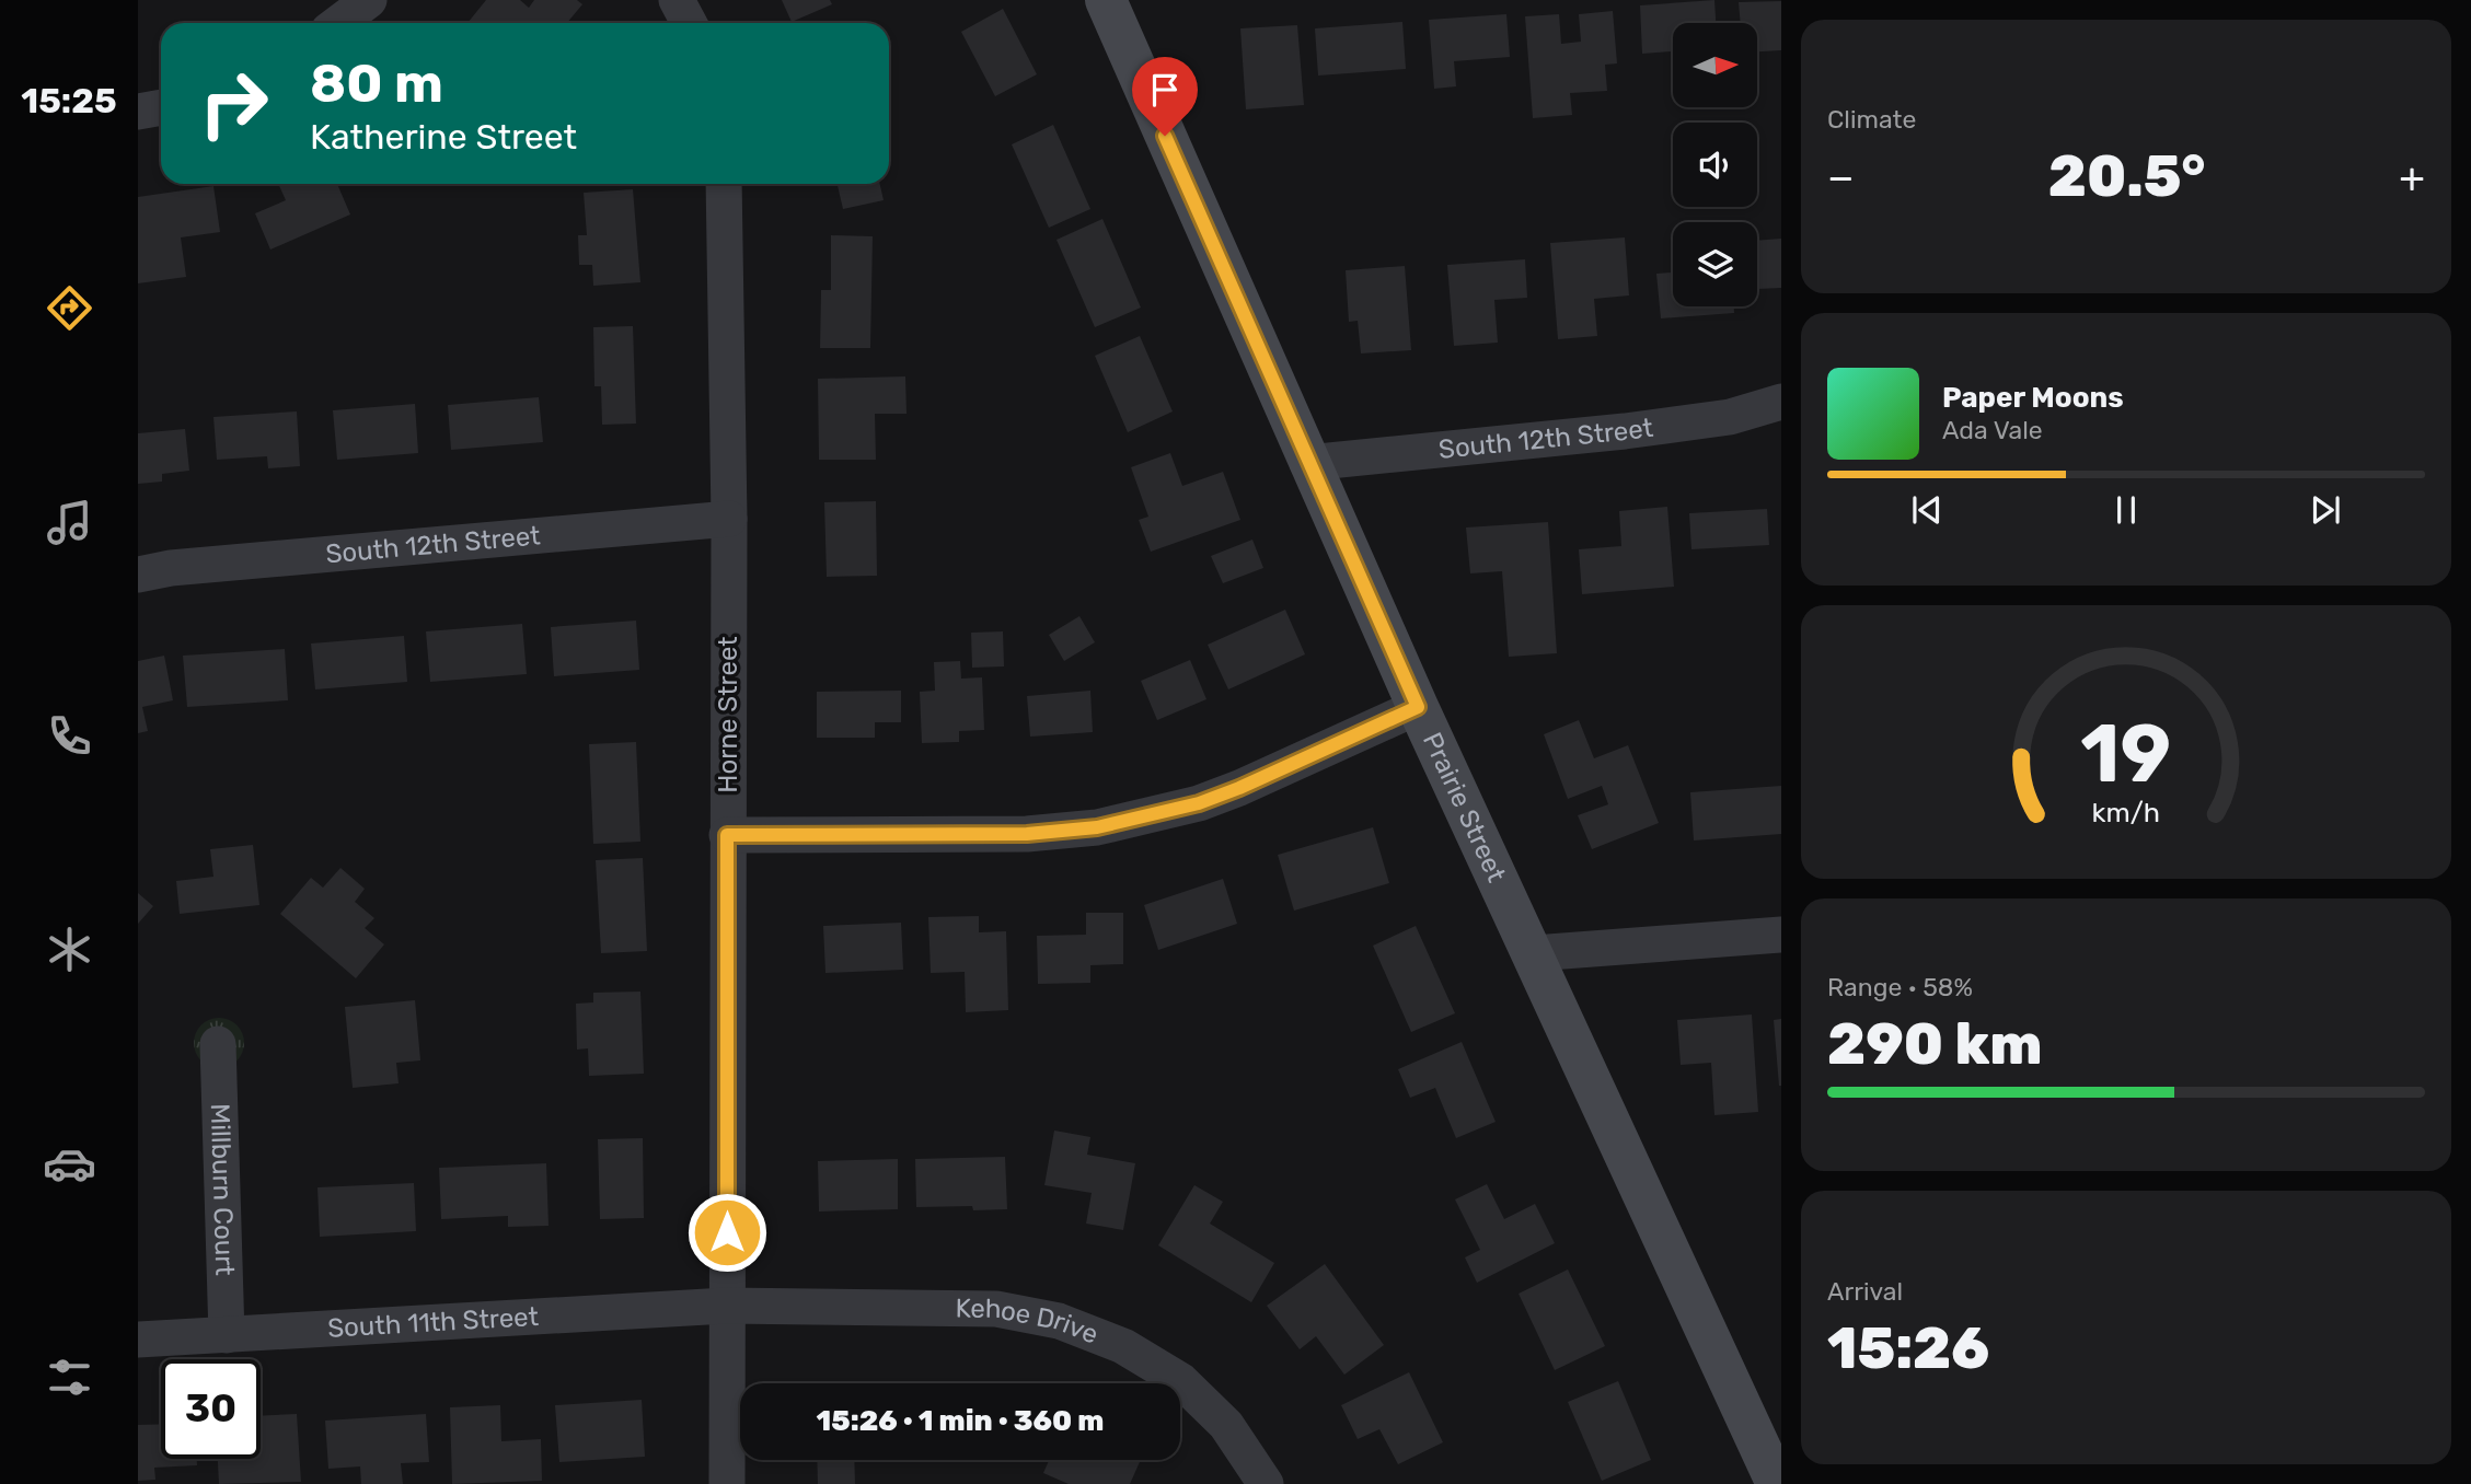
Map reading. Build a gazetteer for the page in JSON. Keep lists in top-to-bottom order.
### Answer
{
  "streets": {
    "street": [
      "South 12th Street",
      "Horne Street",
      "Prairie Street",
      "Millburn Court",
      "South 11th Street",
      "Kehoe Drive"
    ]
  },
  "crossings": [
    ["South 12th Street", "Horne Street"],
    ["South 12th Street", "Prairie Street"],
    ["Horne Street", "South 11th Street"],
    ["Horne Street", "Kehoe Drive"],
    ["Millburn Court", "South 11th Street"],
    ["South 11th Street", "Kehoe Drive"]
  ],
  "north": "right",
  "page": {
    "tabs": "15:25",
    "tile": [
      "Climate",
      ["Range · 58%", "290 km"],
      ["Arrival", "15:26"]
    ],
    "turn": ["80 m", "Katherine Street"],
    "heat": ["−", "20.5°", "+"],
    "song": ["Paper Moons", "Ada Vale"],
    "limit": "30",
    "trip": "15:26 · 1 min · 360 m",
    "gauge": ["19", "km/h"]
  }
}
